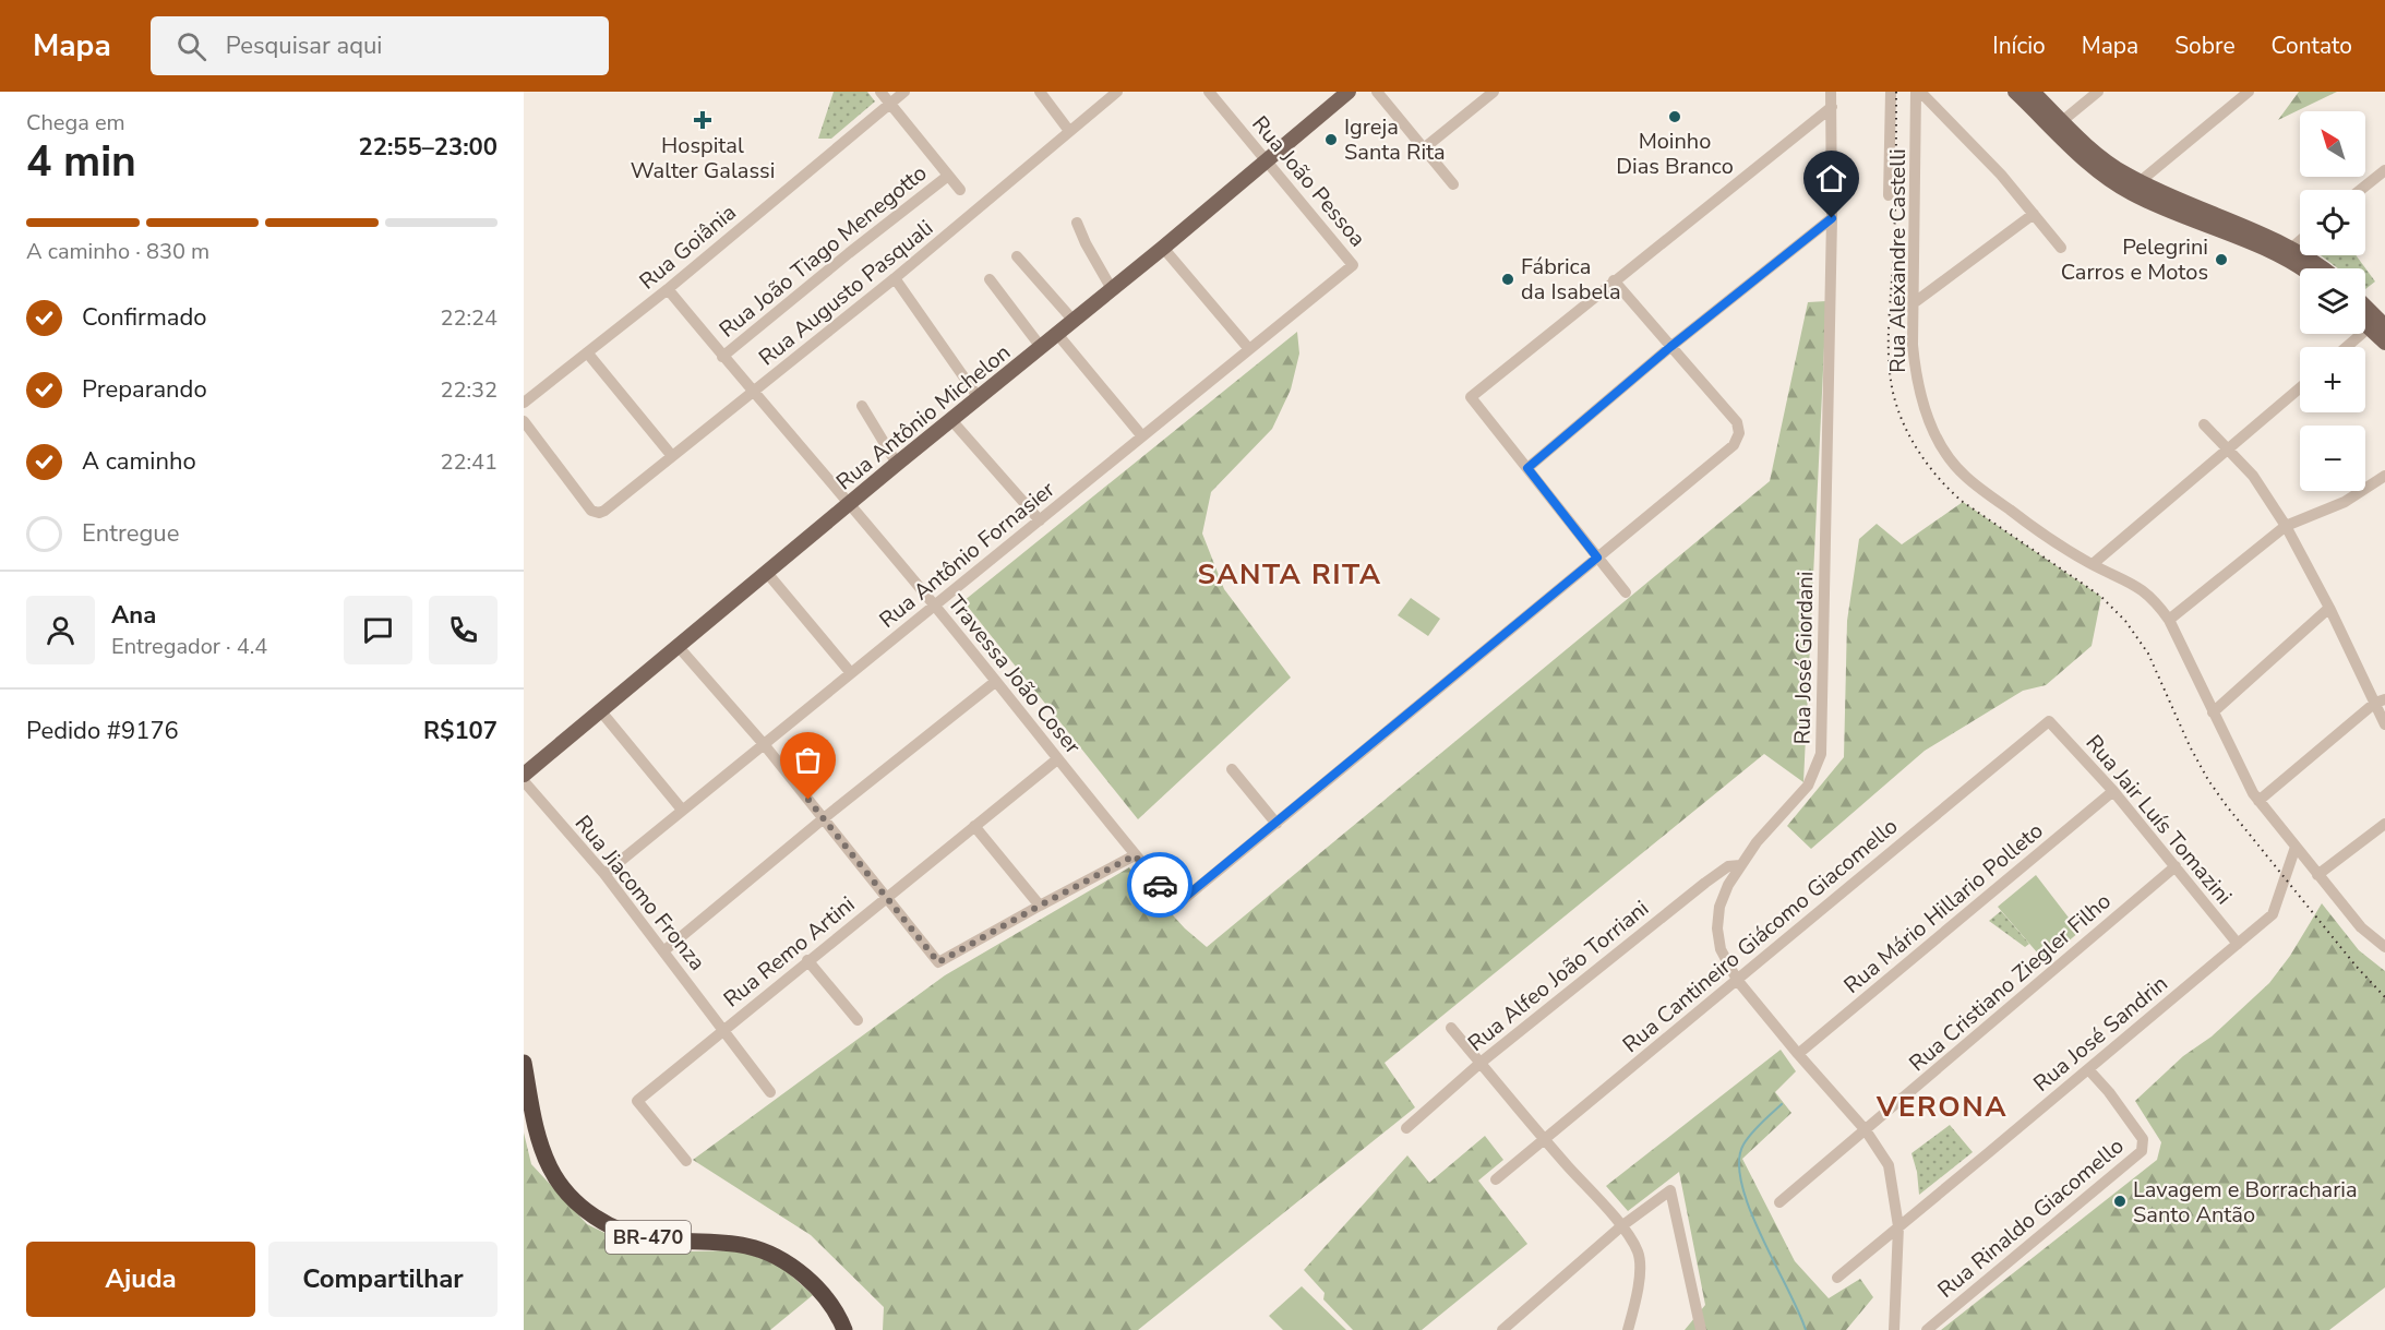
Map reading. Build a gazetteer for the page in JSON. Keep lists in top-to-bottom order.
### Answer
{
  "streets": {
    "highway": ["BR-470"],
    "main road": ["Rua Antônio Michelon"],
    "street": [
      "Rua João Pessoa",
      "Rua Goiânia",
      "Rua João Tiago Menegotto",
      "Rua Alexandre Castelli",
      "Rua Augusto Pasquali",
      "Rua Antônio Fornasier",
      "Rua José Giordani",
      "Travessa João Coser",
      "Rua Jair Luís Tomazini",
      "Rua Jiacomo Fronza",
      "Rua Mário Hillario Polleto",
      "Rua Cantineiro Giácomo Giacomello",
      "Rua Remo Artini",
      "Rua Alfeo João Torriani",
      "Rua Cristiano Ziegler Filho",
      "Rua José Sandrin",
      "Rua Rinaldo Giacomello"
    ]
  },
  "crossings": [
    ["Rua João Pessoa", "Rua Antônio Michelon"],
    ["Rua João Pessoa", "Rua Antônio Fornasier"],
    ["Rua Goiânia", "Travessa João Coser"],
    ["Rua João Tiago Menegotto", "Travessa João Coser"],
    ["Rua Alexandre Castelli", "Rua José Sandrin"],
    ["Rua Augusto Pasquali", "Travessa João Coser"],
    ["Rua Antônio Michelon", "Travessa João Coser"],
    ["Rua Antônio Fornasier", "Travessa João Coser"],
    ["Rua Antônio Fornasier", "Rua Jiacomo Fronza"],
    ["Rua José Giordani", "Rua Mário Hillario Polleto"],
    ["Rua José Giordani", "Rua Cantineiro Giácomo Giacomello"],
    ["Rua José Giordani", "Rua Alfeo João Torriani"],
    ["Rua José Giordani", "Rua Cristiano Ziegler Filho"],
    ["Rua José Giordani", "Rua José Sandrin"],
    ["Travessa João Coser", "Rua Remo Artini"],
    ["Rua Jair Luís Tomazini", "Rua Mário Hillario Polleto"],
    ["Rua Jair Luís Tomazini", "Rua Cantineiro Giácomo Giacomello"],
    ["Rua Jair Luís Tomazini", "Rua Cristiano Ziegler Filho"],
    ["Rua Jair Luís Tomazini", "Rua José Sandrin"],
    ["Rua Jiacomo Fronza", "Rua Remo Artini"],
    ["Rua José Sandrin", "Rua Rinaldo Giacomello"]
  ],
  "districts": ["SANTA RITA", "VERONA"],
  "places": {
    "other": [
      "Moinho Dias Branco",
      "Igreja Santa Rita",
      "Pelegrini Carros e Motos",
      "Fábrica da Isabela",
      "Lavagem e Borracharia Santo Antão"
    ],
    "health": ["Hospital Walter Galassi"]
  },
  "north": "top left",
  "page": {
    "header": "Mapa",
    "search": "Pesquisar aqui",
    "nav": [
      "Início",
      "Mapa",
      "Sobre",
      "Contato"
    ],
    "heading": ["4 min", "Chega em", "22:55–23:00"],
    "panel": [
      "Ana",
      "Entregador · 4.4",
      "Pedido #9176",
      "R$107"
    ],
    "map_buttons": ["+", "−"],
    "bar": "A caminho · 830 m",
    "list": [
      ["Confirmado", "22:24"],
      ["Preparando", "22:32"],
      ["A caminho", "22:41"],
      "Entregue"
    ],
    "buttons": ["Ajuda", "Compartilhar"]
  }
}
